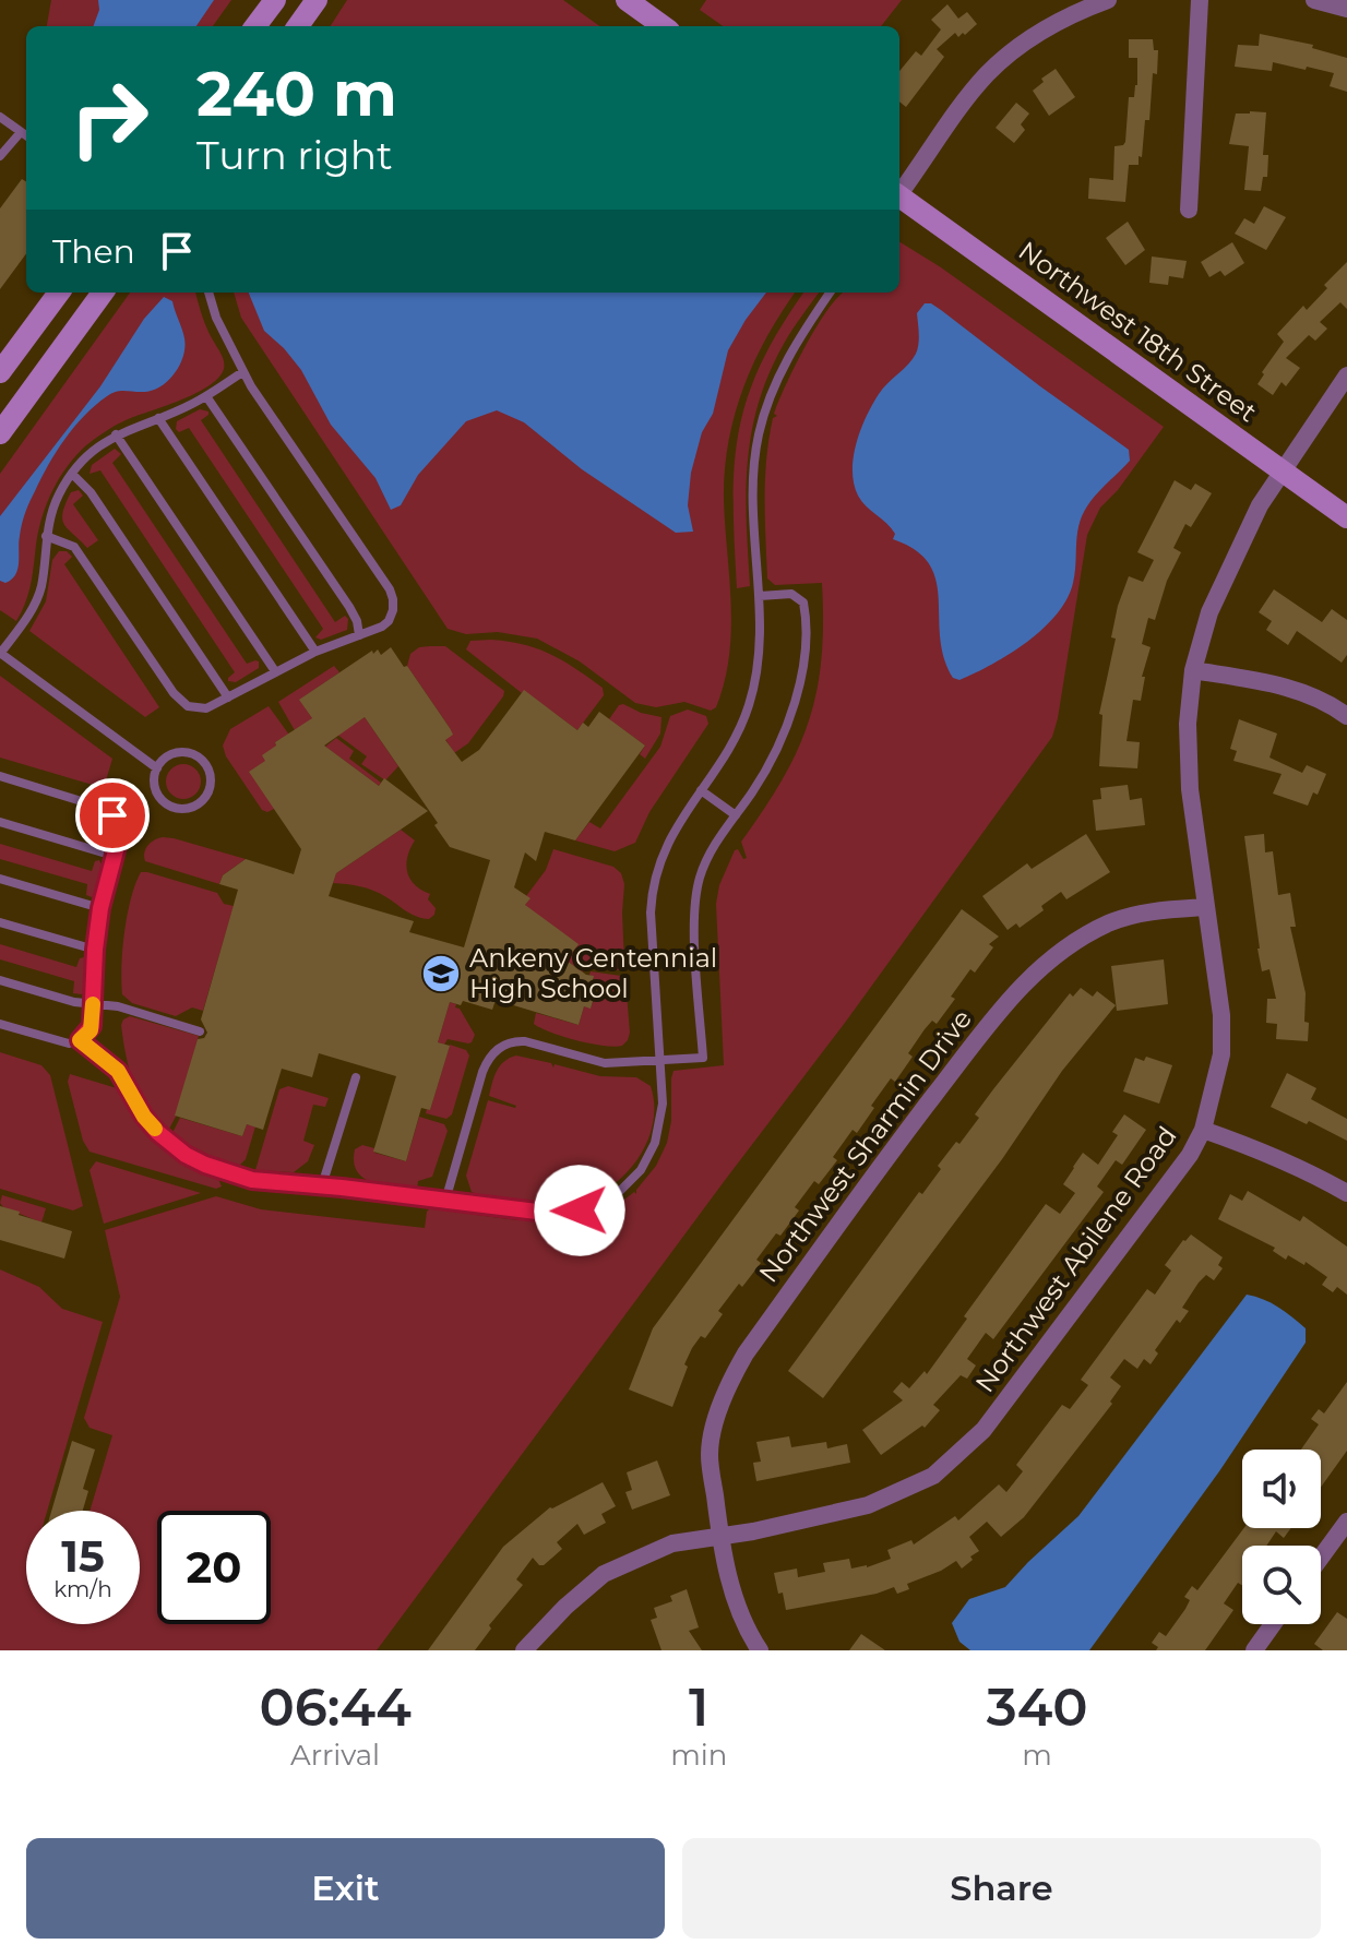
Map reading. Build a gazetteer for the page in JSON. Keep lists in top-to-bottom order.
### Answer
{
  "streets": {
    "main road": ["Northwest 18th Street"],
    "street": ["Northwest Sharmin Drive", "Northwest Abilene Road"]
  },
  "crossings": [
    ["Northwest 18th Street", "Northwest Abilene Road"],
    ["Northwest Sharmin Drive", "Northwest Abilene Road"]
  ],
  "places": {
    "school or university": ["Ankeny Centennial High School"]
  },
  "page": {
    "turn": ["240 m", "Turn right"],
    "then": "Then",
    "speed": "15 km/h",
    "limit": "20",
    "eta": [
      "06:44",
      "Arrival",
      "1",
      "min",
      "340",
      "m"
    ],
    "buttons": ["Exit", "Share"]
  }
}
